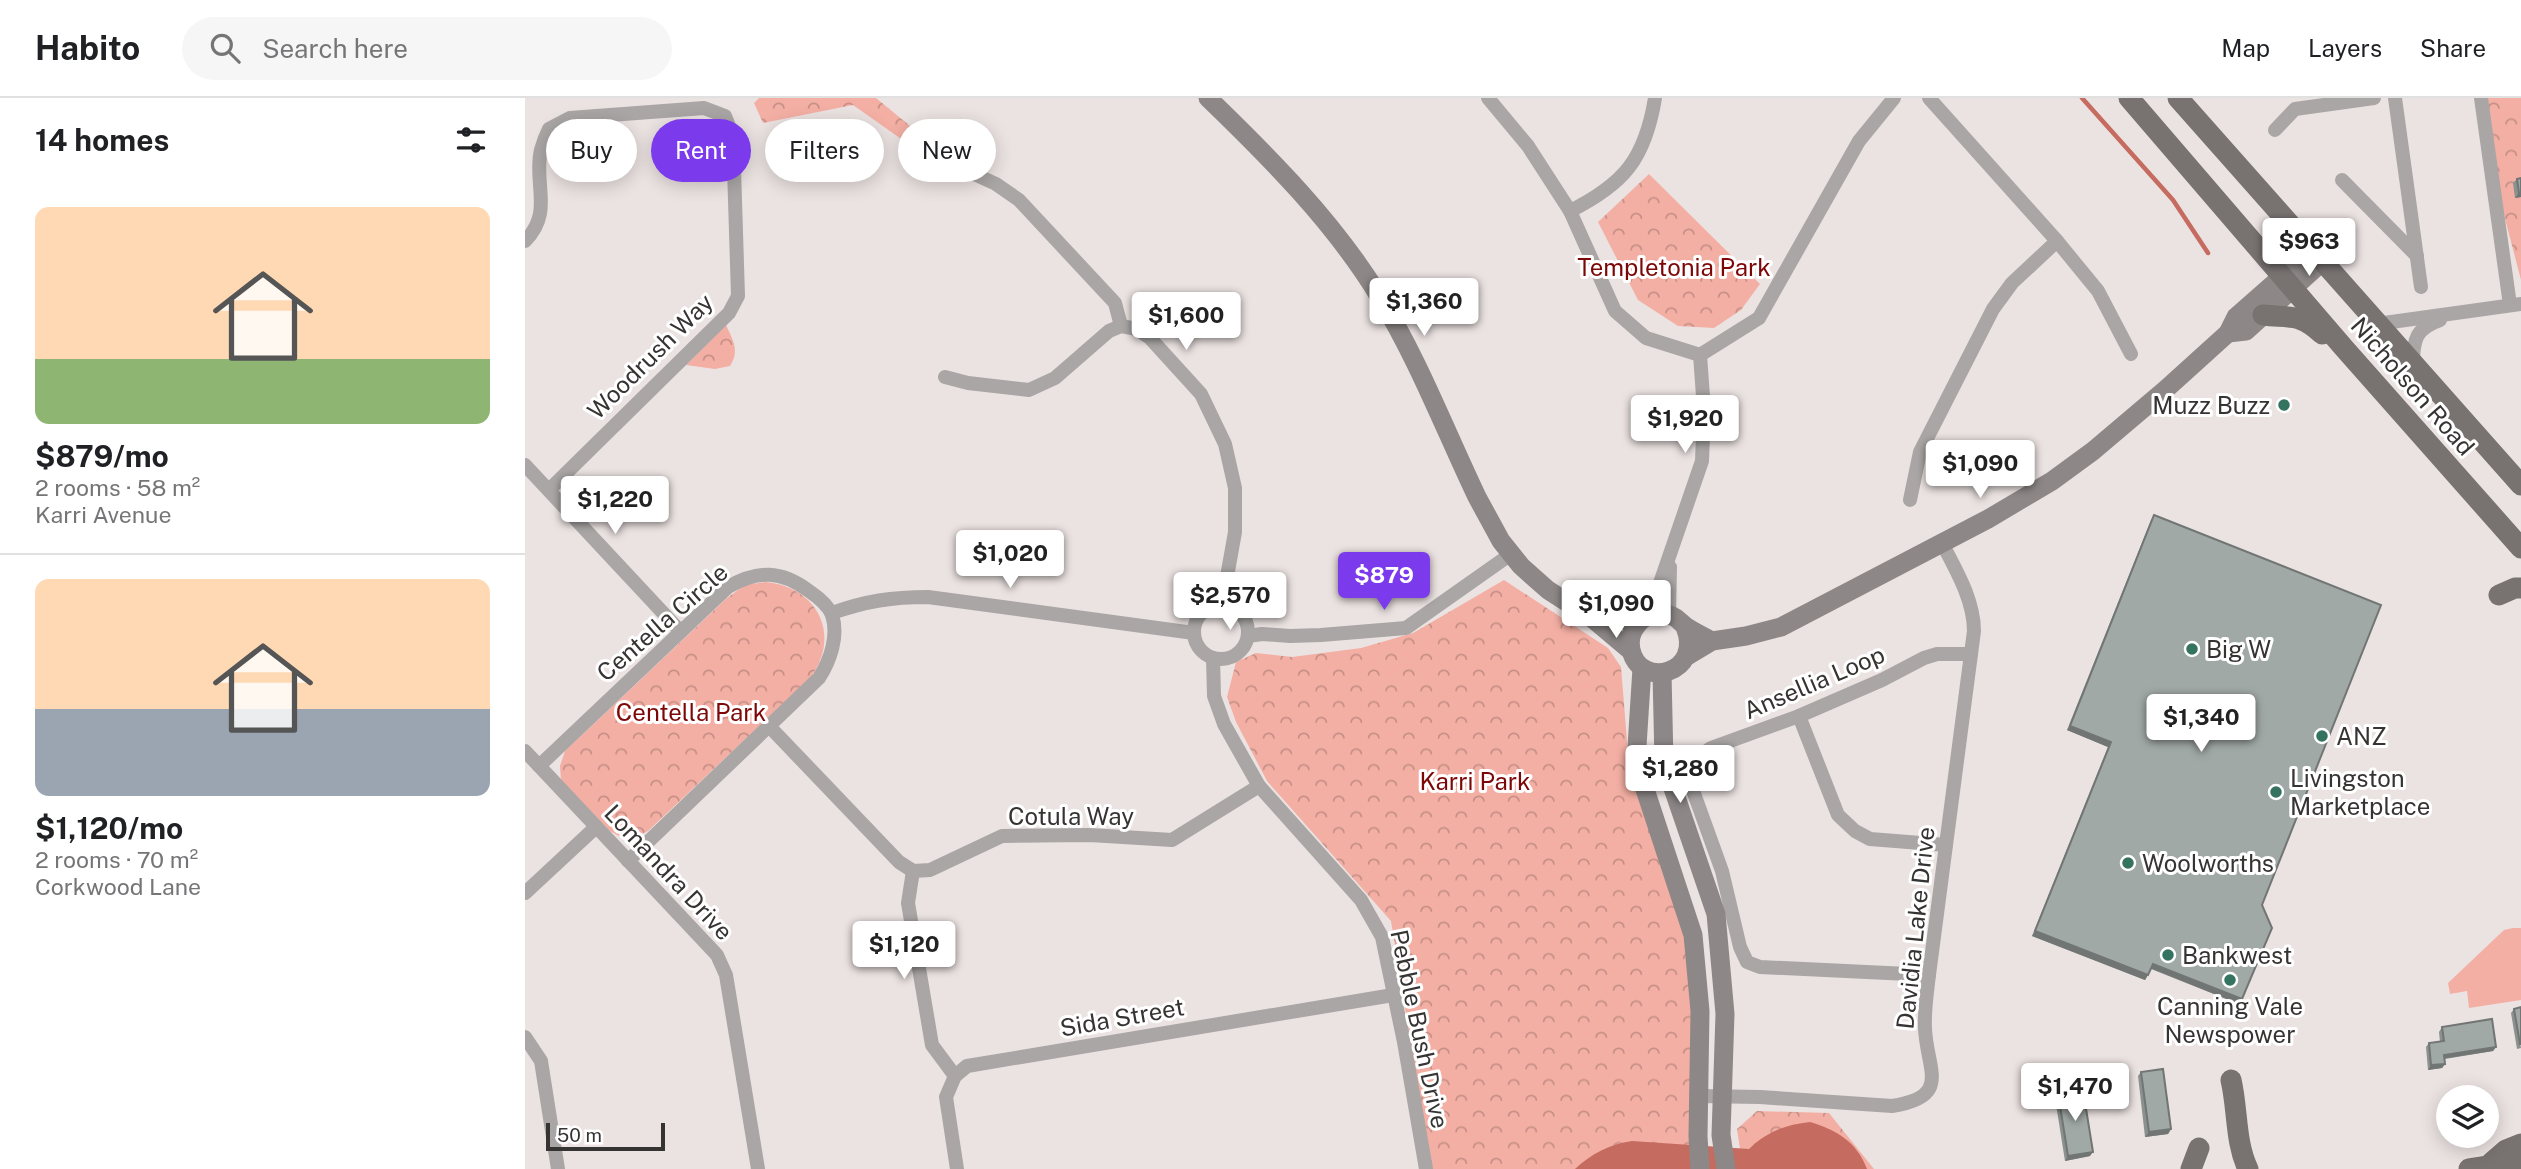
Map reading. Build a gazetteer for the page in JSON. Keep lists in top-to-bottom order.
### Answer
{
  "streets": {
    "main road": ["Nicholson Road"],
    "street": [
      "Woodrush Way",
      "Centella Circle",
      "Ansellia Loop",
      "Cotula Way",
      "Lomandra Drive",
      "Davidia Lake Drive",
      "Sida Street",
      "Pebble Bush Drive"
    ]
  },
  "crossings": [
    ["Centella Circle", "Lomandra Drive"],
    ["Ansellia Loop", "Davidia Lake Drive"],
    ["Cotula Way", "Pebble Bush Drive"],
    ["Sida Street", "Pebble Bush Drive"]
  ],
  "parks": ["Templetonia Park", "Centella Park", "Karri Park"],
  "places": [
    "Muzz Buzz",
    "Big W",
    "ANZ",
    "Livingston Marketplace",
    "Woolworths",
    "Bankwest",
    "Canning Vale Newspower"
  ],
  "scale_bar": "50 m",
  "page": {
    "header": "Habito",
    "search": "Search here",
    "nav": ["Map", "Layers", "Share"],
    "heading": "14 homes",
    "chip": [
      "Buy",
      "Rent",
      "Filters",
      "New"
    ],
    "list": [
      {
        "name": "$879/mo",
        "note": "2 rooms · 58 m² · Karri Avenue"
      },
      {
        "name": "$1,120/mo",
        "note": "2 rooms · 70 m² · Corkwood Lane"
      }
    ],
    "price": [
      "$963",
      "$1,360",
      "$1,600",
      "$1,920",
      "$1,090",
      "$1,220",
      "$1,020",
      "$879",
      "$2,570",
      "$1,090",
      "$1,340",
      "$1,280",
      "$1,120",
      "$1,470"
    ],
    "scale": "50 m"
  }
}
